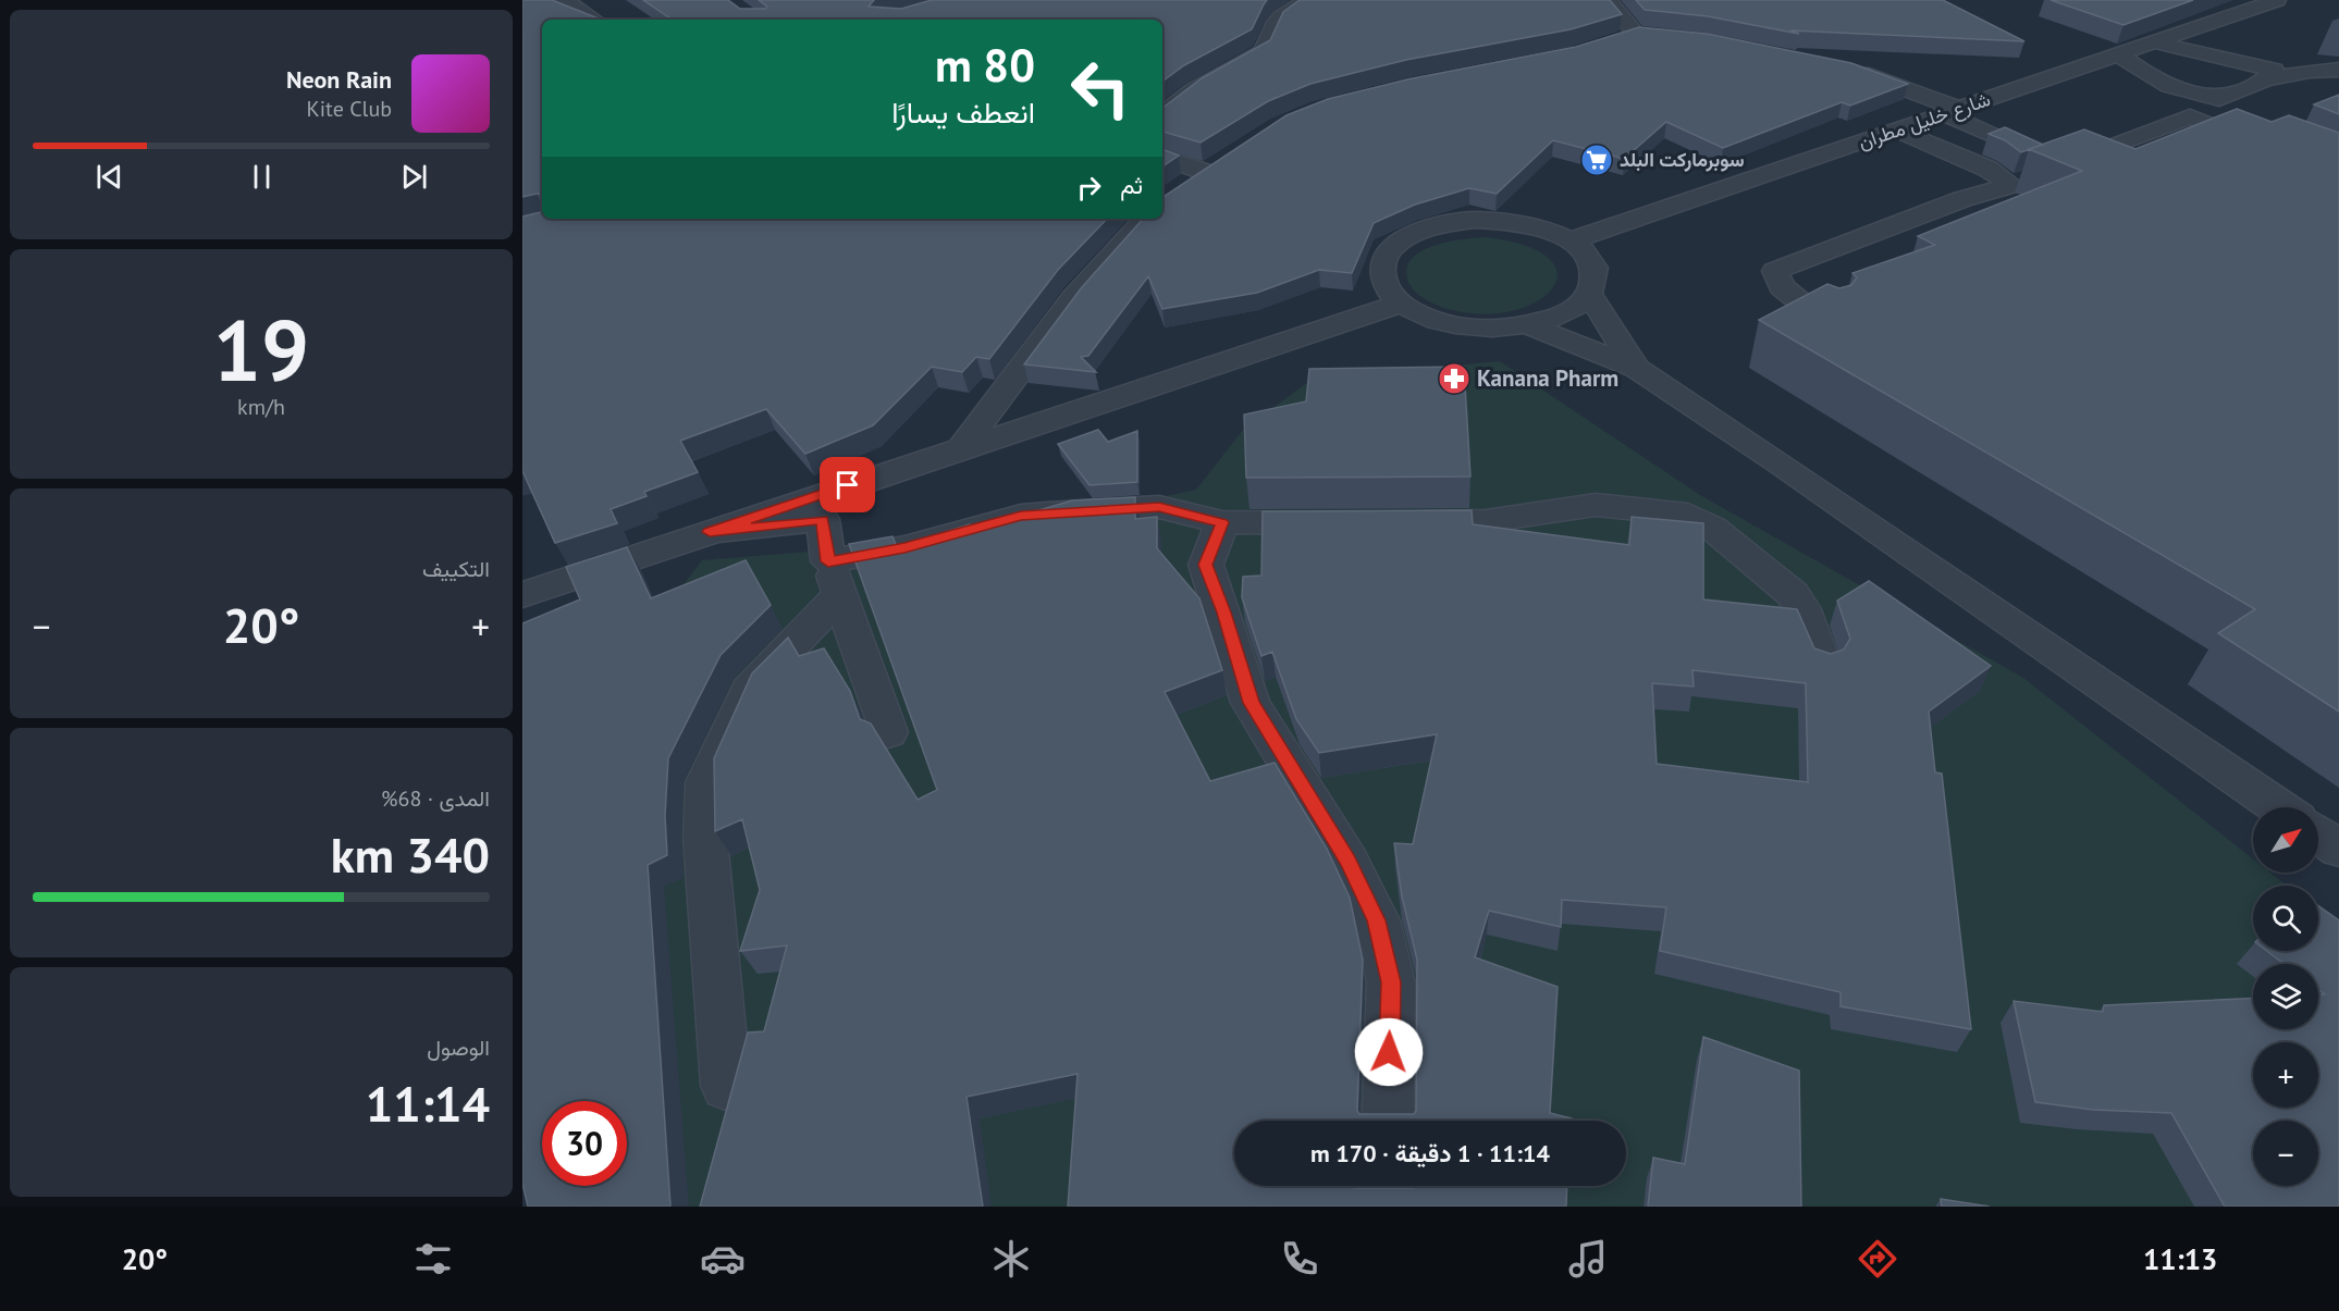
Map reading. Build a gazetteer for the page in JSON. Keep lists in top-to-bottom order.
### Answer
{
  "streets": {
    "street": ["شارع خليل مطران"]
  },
  "places": {
    "supermarket": ["سوبرماركت البلد"],
    "pharmacy": ["Kanana Pharm"]
  },
  "north": "top right",
  "page": {
    "turn": ["80 m", "انعطف يسارًا"],
    "song": ["Neon Rain", "Kite Club"],
    "then": "ثم",
    "tile": [
      ["19", "km/h"],
      "التكييف",
      ["المدى · 68%", "340 km"],
      ["الوصول", "11:14"]
    ],
    "heat": ["−", "20°", "+"],
    "map_buttons": ["+", "−"],
    "limit": "30",
    "trip": "11:14 · 1 دقيقة · 170 m",
    "tabs": ["11:13", "20°"]
  }
}
